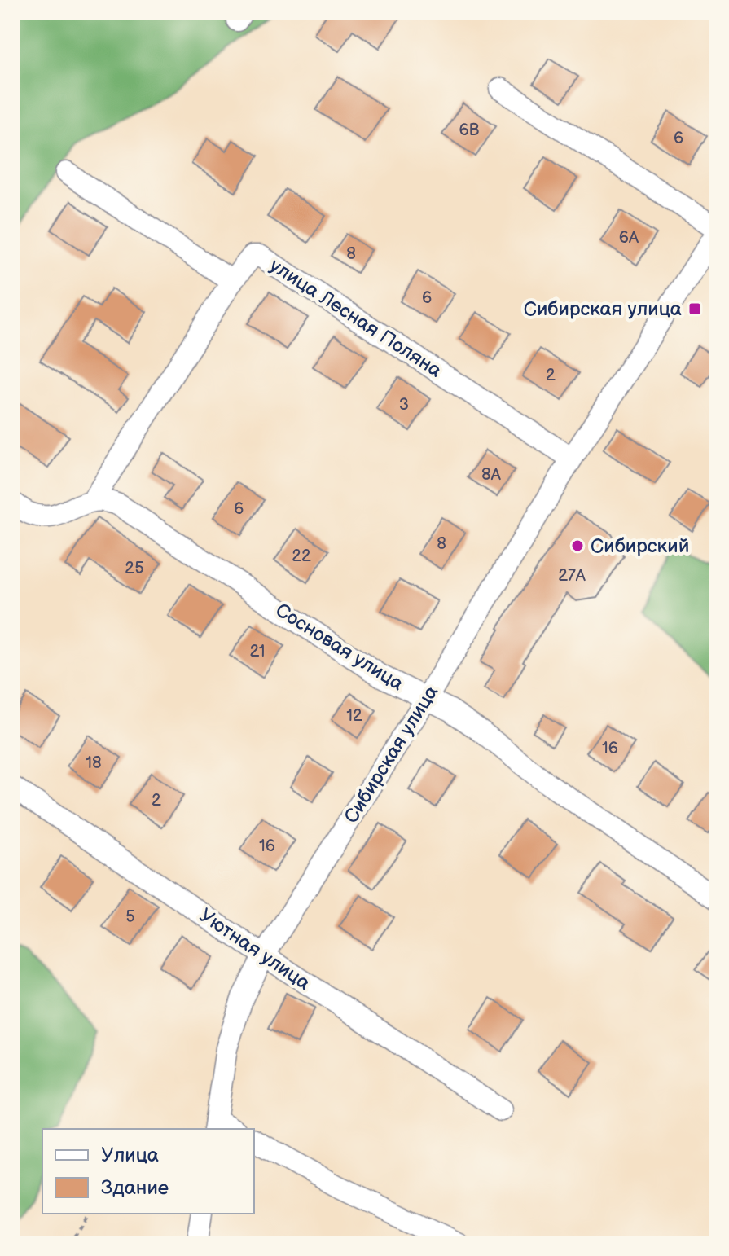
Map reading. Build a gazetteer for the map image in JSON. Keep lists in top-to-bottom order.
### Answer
{
  "streets": {
    "street": [
      "улица Лесная Поляна",
      "Сосновая улица",
      "Сибирская улица",
      "Уютная улица"
    ]
  },
  "crossings": [
    ["улица Лесная Поляна", "Сосновая улица"],
    ["улица Лесная Поляна", "Сибирская улица"],
    ["Сосновая улица", "Сибирская улица"],
    ["Сибирская улица", "Уютная улица"]
  ],
  "places": {
    "transit": ["Сибирская улица"],
    "other": ["Сибирский"]
  },
  "house_numbers": [
    "6В",
    "6",
    "6А",
    "8",
    "6",
    "2",
    "3",
    "8А",
    "6",
    "8",
    "22",
    "25",
    "27А",
    "21",
    "12",
    "16",
    "18",
    "2",
    "16",
    "5"
  ],
  "legend": ["Улица", "Здание"]
}
